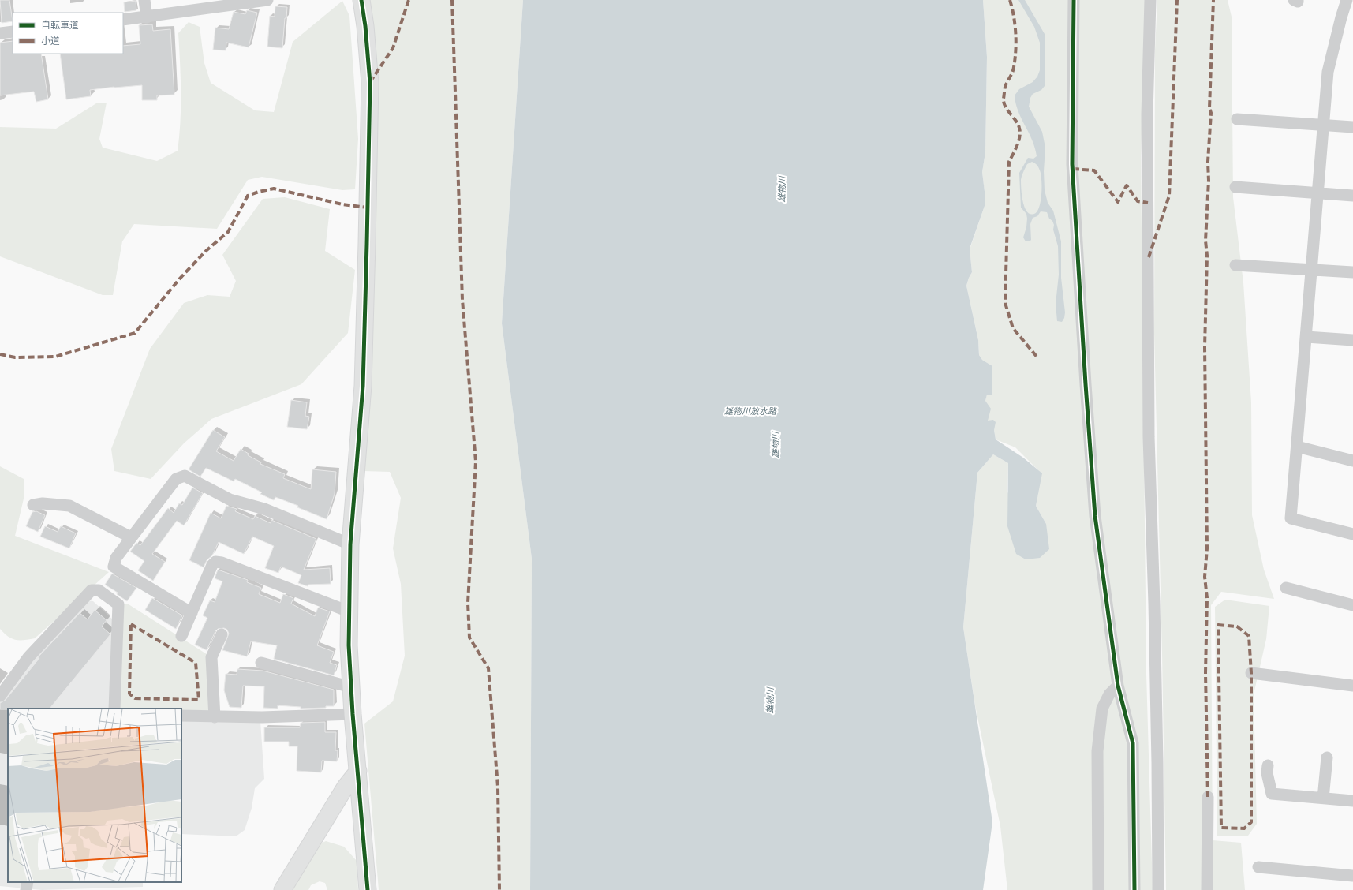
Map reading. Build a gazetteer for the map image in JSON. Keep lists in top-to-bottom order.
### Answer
{
  "water": ["雄物川", "雄物川放水路"],
  "legend": ["自転車道", "小道"]
}
